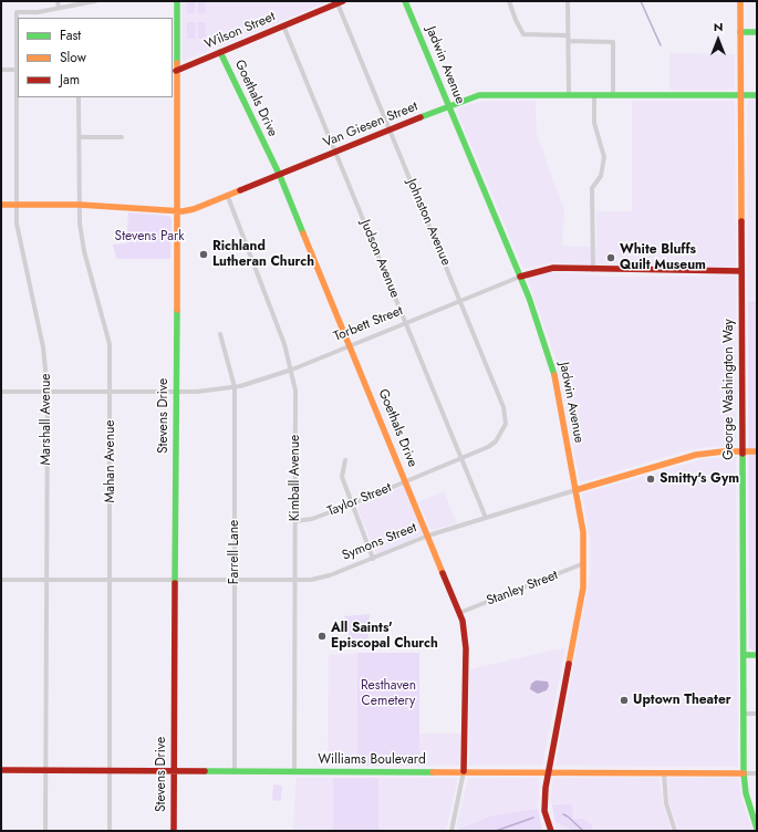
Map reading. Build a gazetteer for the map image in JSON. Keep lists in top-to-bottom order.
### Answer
{
  "streets": {
    "main road": [
      "Wilson Street",
      "Jadwin Avenue",
      "Goethals Drive",
      "Van Giesen Street",
      "Torbett Street",
      "George Washington Way",
      "Stevens Drive",
      "Symons Street",
      "Williams Boulevard"
    ],
    "street": [
      "Johnston Avenue",
      "Judson Avenue",
      "Marshall Avenue",
      "Mahan Avenue",
      "Kimball Avenue",
      "Taylor Street",
      "Farrell Lane",
      "Stanley Street"
    ]
  },
  "crossings": [
    ["Wilson Street", "Goethals Drive"],
    ["Wilson Street", "Johnston Avenue"],
    ["Wilson Street", "Judson Avenue"],
    ["Wilson Street", "Stevens Drive"],
    ["Jadwin Avenue", "Van Giesen Street"],
    ["Jadwin Avenue", "Torbett Street"],
    ["Jadwin Avenue", "Symons Street"],
    ["Jadwin Avenue", "Stanley Street"],
    ["Jadwin Avenue", "Williams Boulevard"],
    ["Goethals Drive", "Van Giesen Street"],
    ["Goethals Drive", "Torbett Street"],
    ["Goethals Drive", "Taylor Street"],
    ["Goethals Drive", "Symons Street"],
    ["Goethals Drive", "Stanley Street"],
    ["Goethals Drive", "Williams Boulevard"],
    ["Van Giesen Street", "Johnston Avenue"],
    ["Van Giesen Street", "Judson Avenue"],
    ["Van Giesen Street", "George Washington Way"],
    ["Van Giesen Street", "Stevens Drive"],
    ["Van Giesen Street", "Marshall Avenue"],
    ["Van Giesen Street", "Mahan Avenue"],
    ["Van Giesen Street", "Kimball Avenue"],
    ["Johnston Avenue", "Torbett Street"],
    ["Johnston Avenue", "Taylor Street"],
    ["Judson Avenue", "Torbett Street"],
    ["Judson Avenue", "Taylor Street"],
    ["Judson Avenue", "Symons Street"],
    ["Torbett Street", "George Washington Way"],
    ["Torbett Street", "Stevens Drive"],
    ["Torbett Street", "Marshall Avenue"],
    ["Torbett Street", "Mahan Avenue"],
    ["Torbett Street", "Kimball Avenue"],
    ["Torbett Street", "Farrell Lane"],
    ["George Washington Way", "Symons Street"],
    ["George Washington Way", "Williams Boulevard"],
    ["Stevens Drive", "Symons Street"],
    ["Stevens Drive", "Williams Boulevard"],
    ["Marshall Avenue", "Symons Street"],
    ["Marshall Avenue", "Williams Boulevard"],
    ["Mahan Avenue", "Symons Street"],
    ["Mahan Avenue", "Williams Boulevard"],
    ["Kimball Avenue", "Taylor Street"],
    ["Kimball Avenue", "Symons Street"],
    ["Kimball Avenue", "Williams Boulevard"],
    ["Symons Street", "Farrell Lane"],
    ["Farrell Lane", "Williams Boulevard"]
  ],
  "parks": ["Stevens Park", "Resthaven Cemetery"],
  "places": [
    "Richland Lutheran Church",
    "White Bluffs Quilt Museum",
    "Smitty's Gym",
    "All Saints' Episcopal Church",
    "Uptown Theater"
  ],
  "legend": ["Fast", "Slow", "Jam"],
  "north": "top"
}
